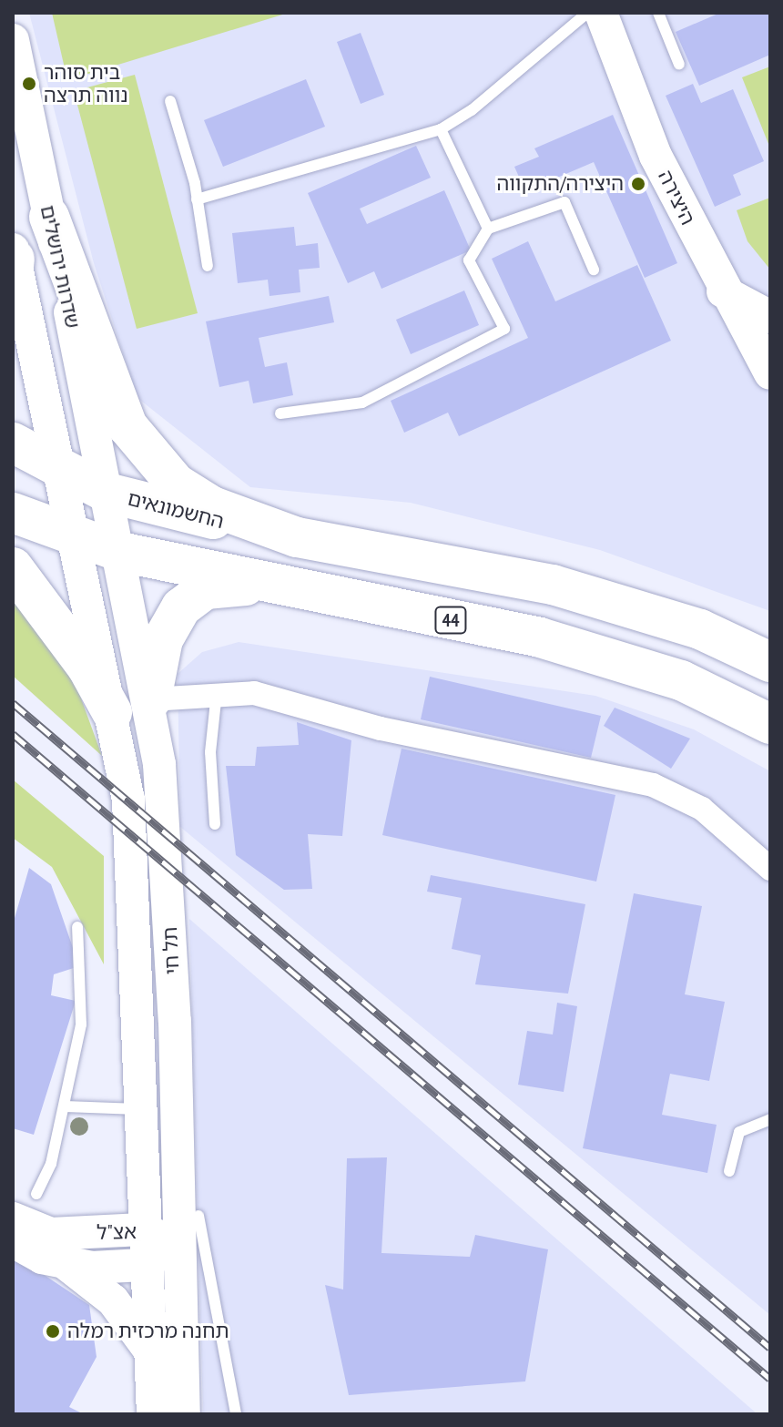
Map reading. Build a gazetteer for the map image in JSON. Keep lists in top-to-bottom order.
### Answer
{
  "streets": {
    "highway": ["החשמונאים", "44"],
    "main road": [
      "היצירה",
      "שדרות ירושלים",
      "תל חי",
      "אצ\"ל"
    ]
  },
  "crossings": [
    ["שדרות ירושלים", "החשמונאים"],
    ["שדרות ירושלים", "תל חי"],
    ["החשמונאים", "תל חי"],
    ["44", "תל חי"],
    ["תל חי", "אצ\"ל"]
  ],
  "places": ["בית סוהר נווה תרצה", "היצירה/התקווה", "תחנה מרכזית רמלה"]
}
